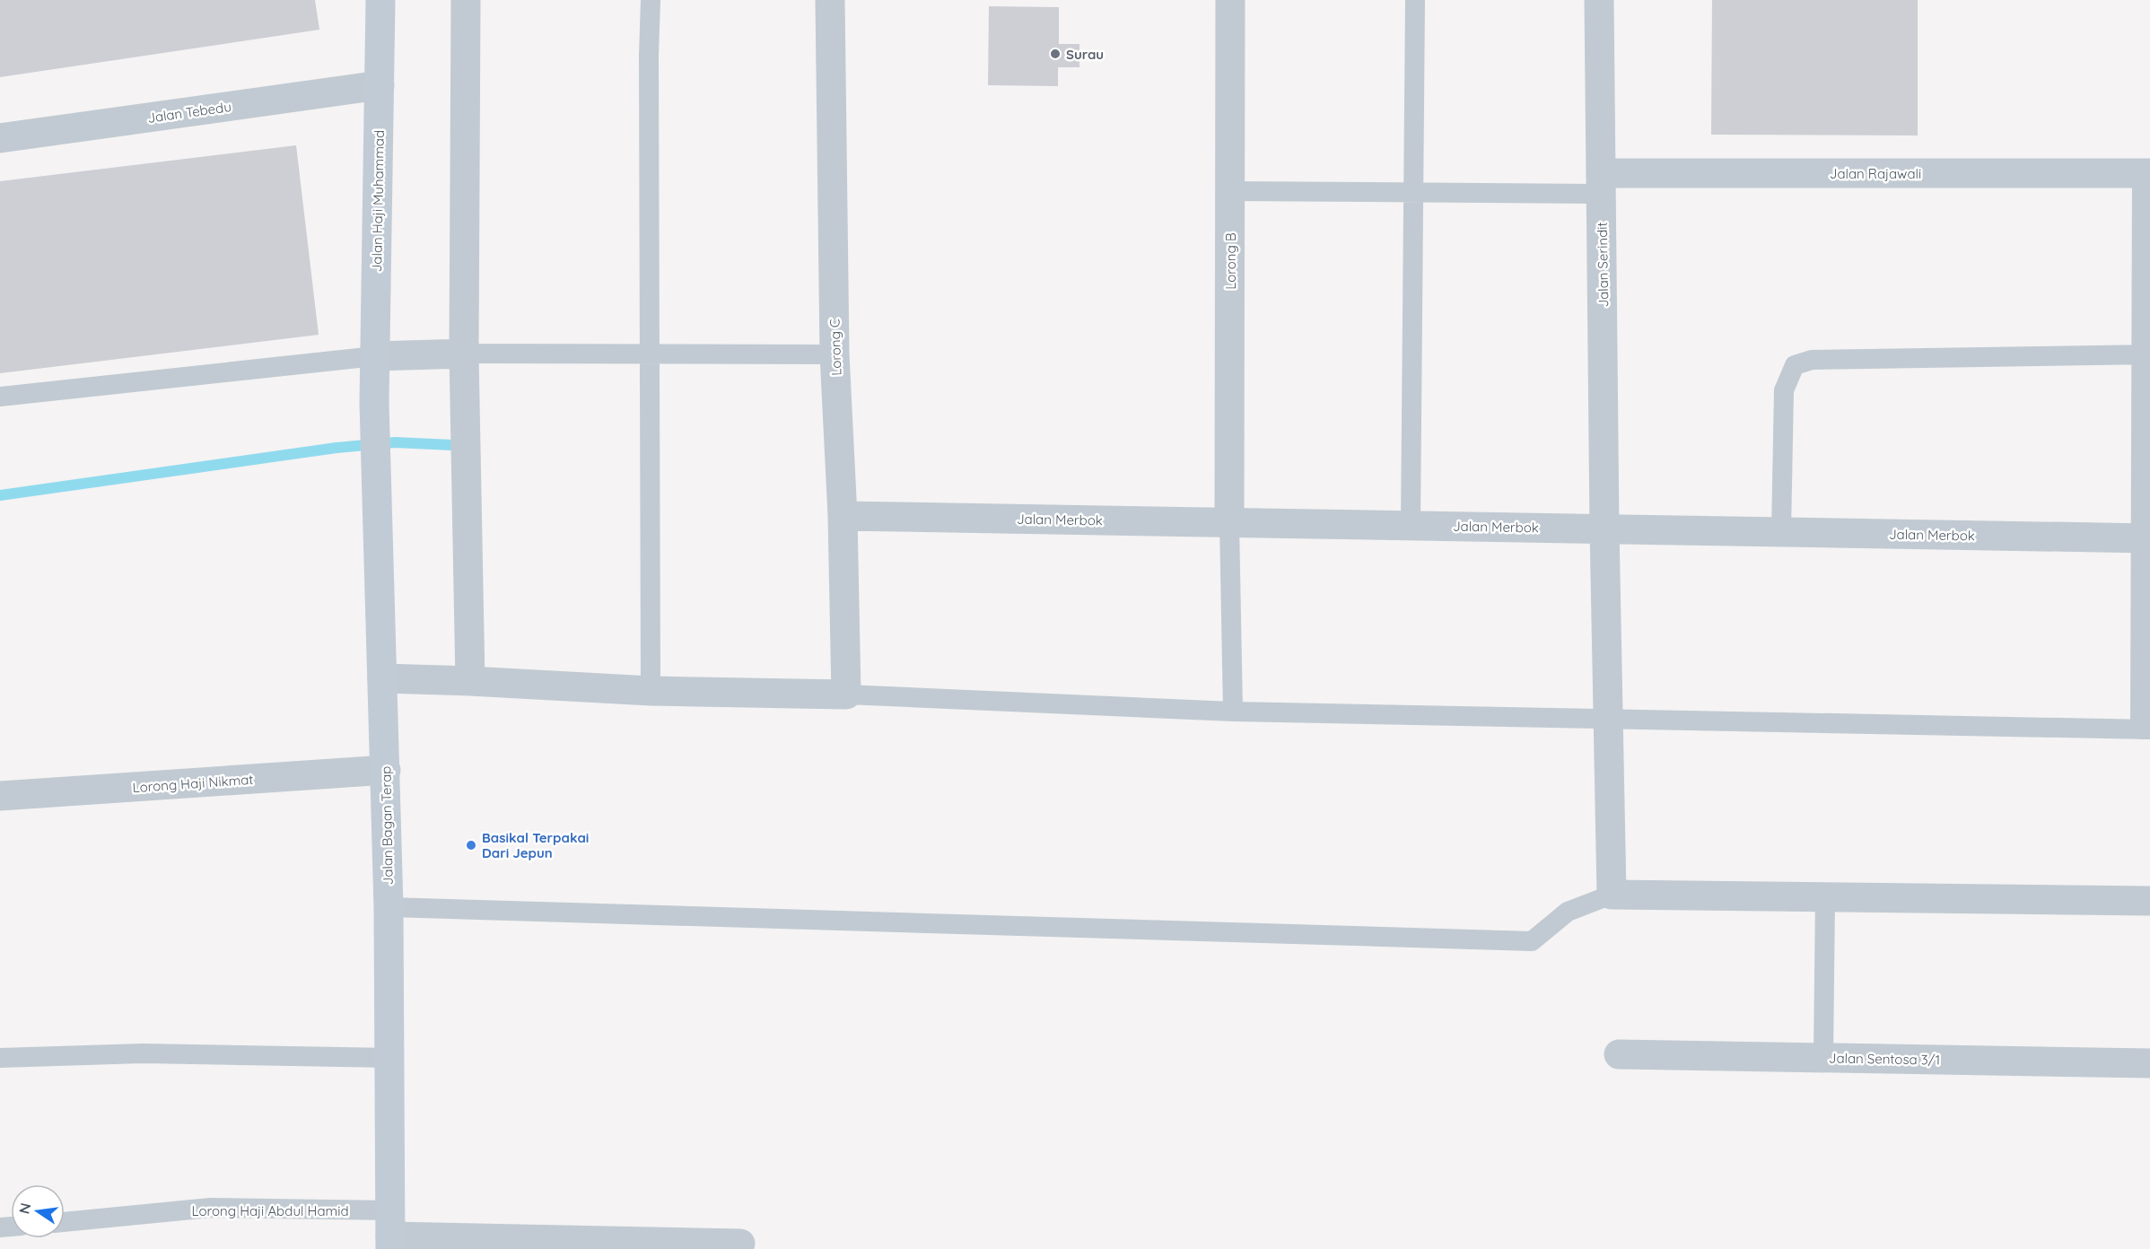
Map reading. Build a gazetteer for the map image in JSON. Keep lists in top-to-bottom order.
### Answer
{
  "streets": {
    "main road": ["Jalan Haji Muhammad", "Jalan Bagan Terap"],
    "street": [
      "Jalan Tebedu",
      "Jalan Rajawali",
      "Lorong B",
      "Jalan Serindit",
      "Lorong C",
      "Jalan Merbok",
      "Lorong Haji Nikmat",
      "Jalan Sentosa 3/1"
    ],
    "lane": ["Lorong Haji Abdul Hamid"]
  },
  "crossings": [
    ["Jalan Tebedu", "Jalan Haji Muhammad"],
    ["Jalan Rajawali", "Jalan Serindit"],
    ["Jalan Haji Muhammad", "Jalan Bagan Terap"],
    ["Lorong B", "Jalan Merbok"],
    ["Jalan Serindit", "Jalan Merbok"],
    ["Lorong C", "Jalan Merbok"],
    ["Lorong Haji Nikmat", "Jalan Bagan Terap"],
    ["Jalan Bagan Terap", "Lorong Haji Abdul Hamid"]
  ],
  "places": ["Surau", "Basikal Terpakai Dari Jepun"],
  "north": "left"
}
